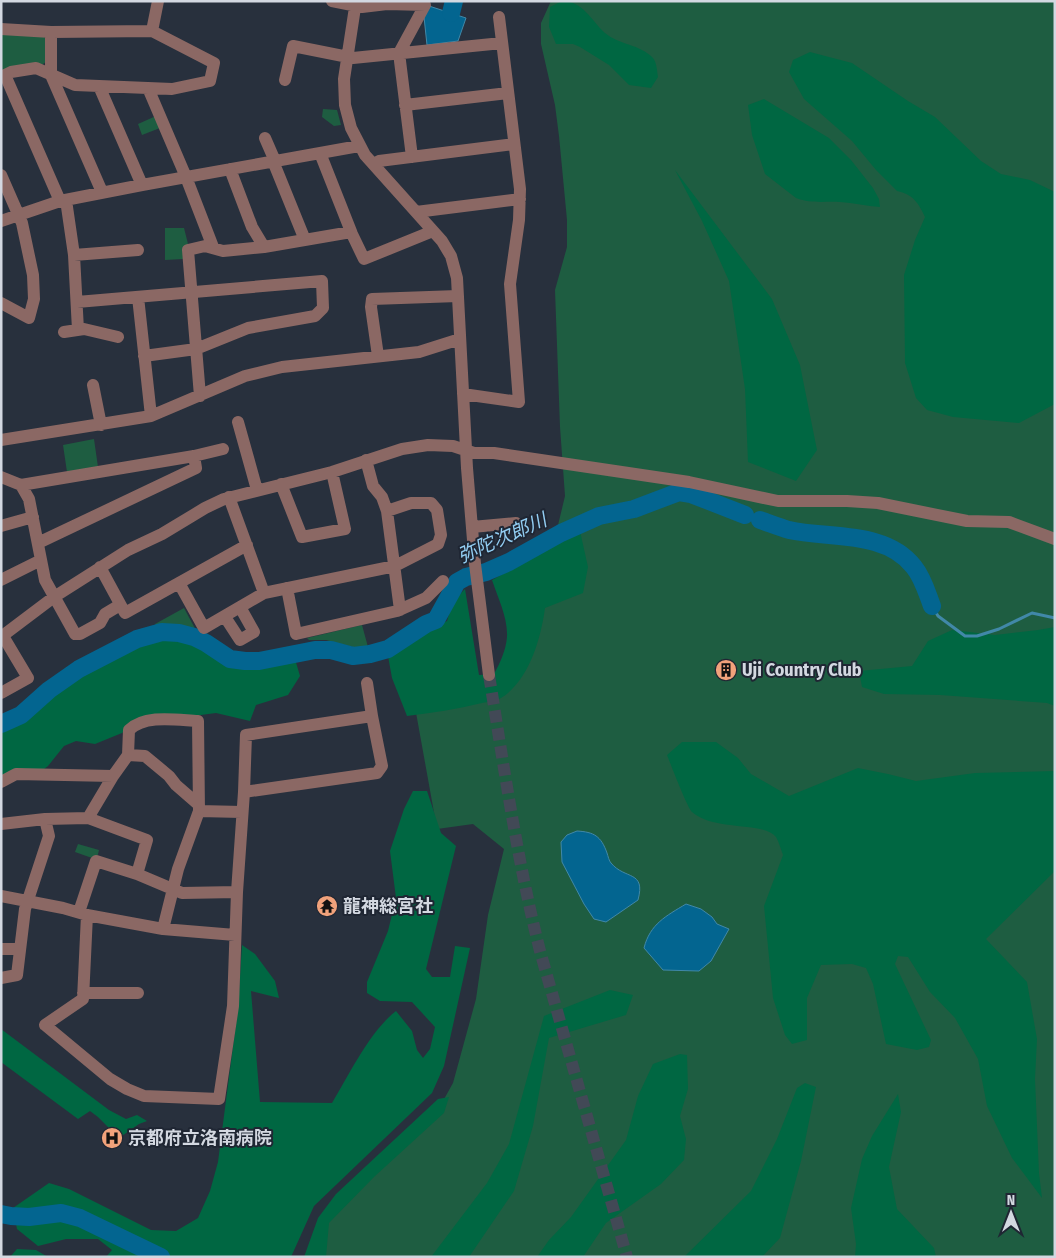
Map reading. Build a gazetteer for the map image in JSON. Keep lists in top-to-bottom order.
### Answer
{
  "water": ["弥陀次郎川"],
  "places": {
    "building": ["Uji Country Club"],
    "temple": ["龍神総宮社"],
    "hospital": ["京都府立洛南病院"]
  },
  "north": "top"
}
